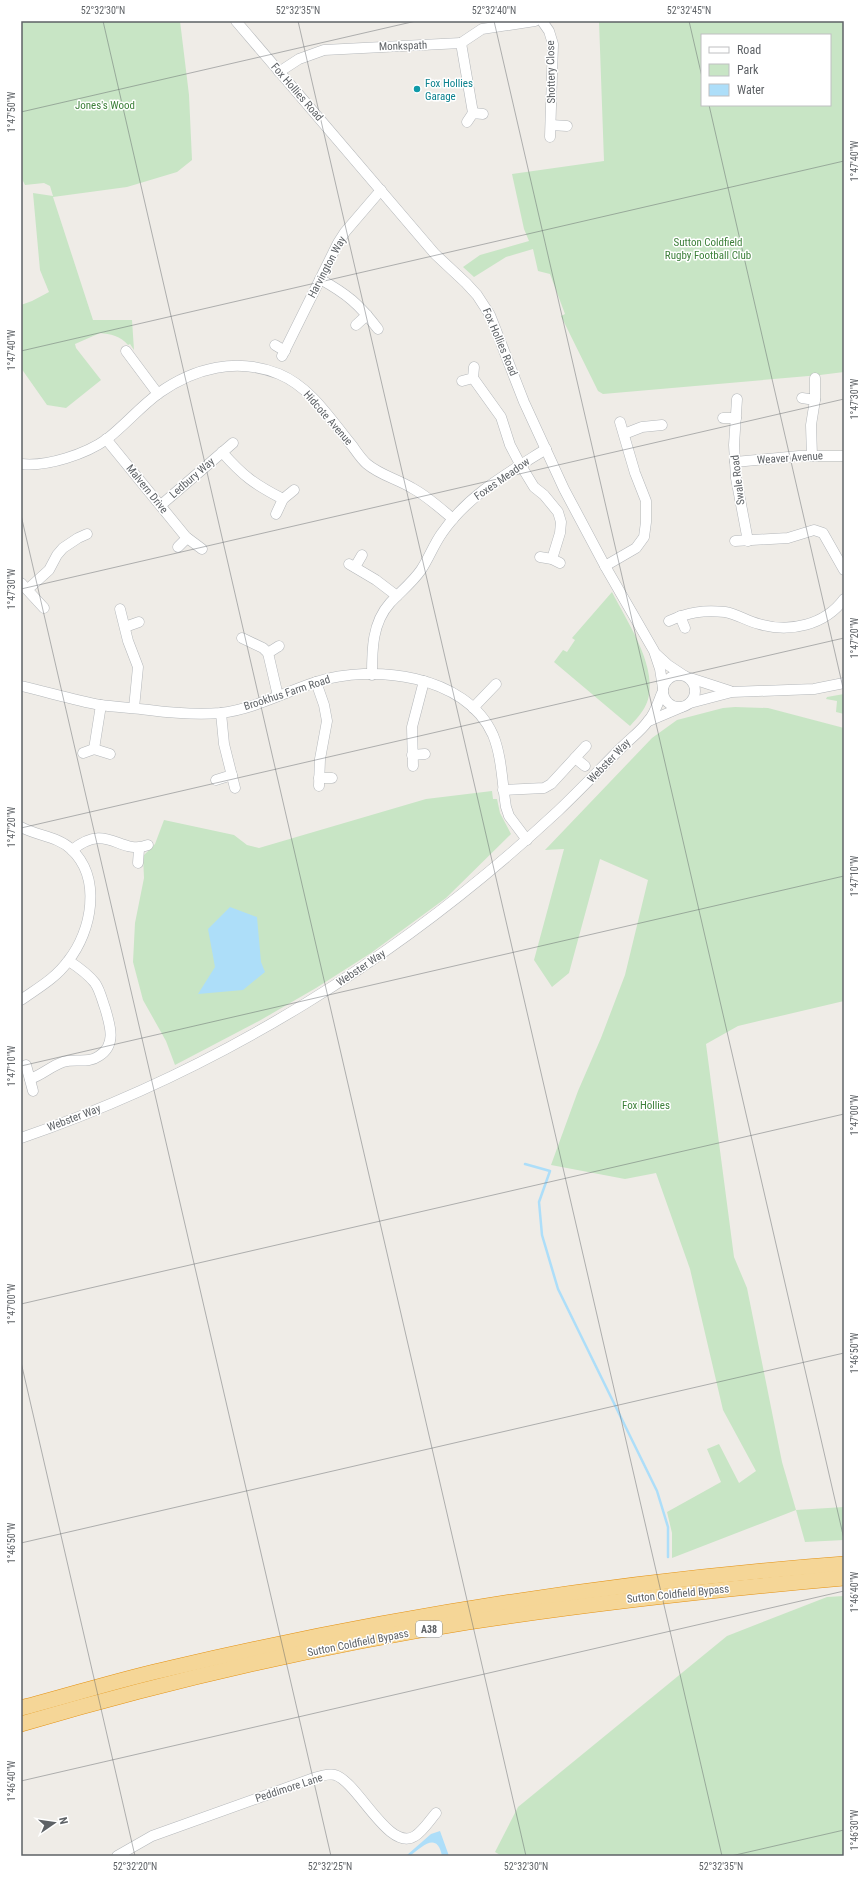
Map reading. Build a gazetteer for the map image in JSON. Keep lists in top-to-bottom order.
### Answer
{
  "streets": {
    "highway": ["Sutton Coldfield Bypass", "A38"],
    "street": [
      "Monkspath",
      "Shottery Close",
      "Fox Hollies Road",
      "Harvington Way",
      "Hidcote Avenue",
      "Weaver Avenue",
      "Ledbury Way",
      "Foxes Meadow",
      "Swale Road",
      "Malvern Drive",
      "Brookhus Farm Road",
      "Webster Way",
      "Peddimore Lane"
    ]
  },
  "crossings": [
    ["Monkspath", "Fox Hollies Road"],
    ["Fox Hollies Road", "Harvington Way"],
    ["Fox Hollies Road", "Foxes Meadow"],
    ["Fox Hollies Road", "Webster Way"],
    ["Hidcote Avenue", "Foxes Meadow"],
    ["Hidcote Avenue", "Malvern Drive"],
    ["Weaver Avenue", "Swale Road"],
    ["Ledbury Way", "Malvern Drive"],
    ["Foxes Meadow", "Brookhus Farm Road"],
    ["Brookhus Farm Road", "Webster Way"]
  ],
  "parks": ["Jones's Wood", "Sutton Coldfield Rugby Football Club", "Fox Hollies"],
  "places": ["Fox Hollies Garage"],
  "legend": ["Road", "Park", "Water"],
  "north": "right",
  "coordinates": [
    "52°32'30\"N",
    "52°32'35\"N",
    "52°32'40\"N",
    "52°32'45\"N",
    "1°47'50\"W",
    "1°47'40\"W",
    "1°47'30\"W",
    "1°47'20\"W",
    "1°47'10\"W",
    "1°47'00\"W",
    "1°46'50\"W",
    "1°46'40\"W",
    "1°46'30\"W",
    "52°32'20\"N",
    "52°32'25\"N"
  ]
}
